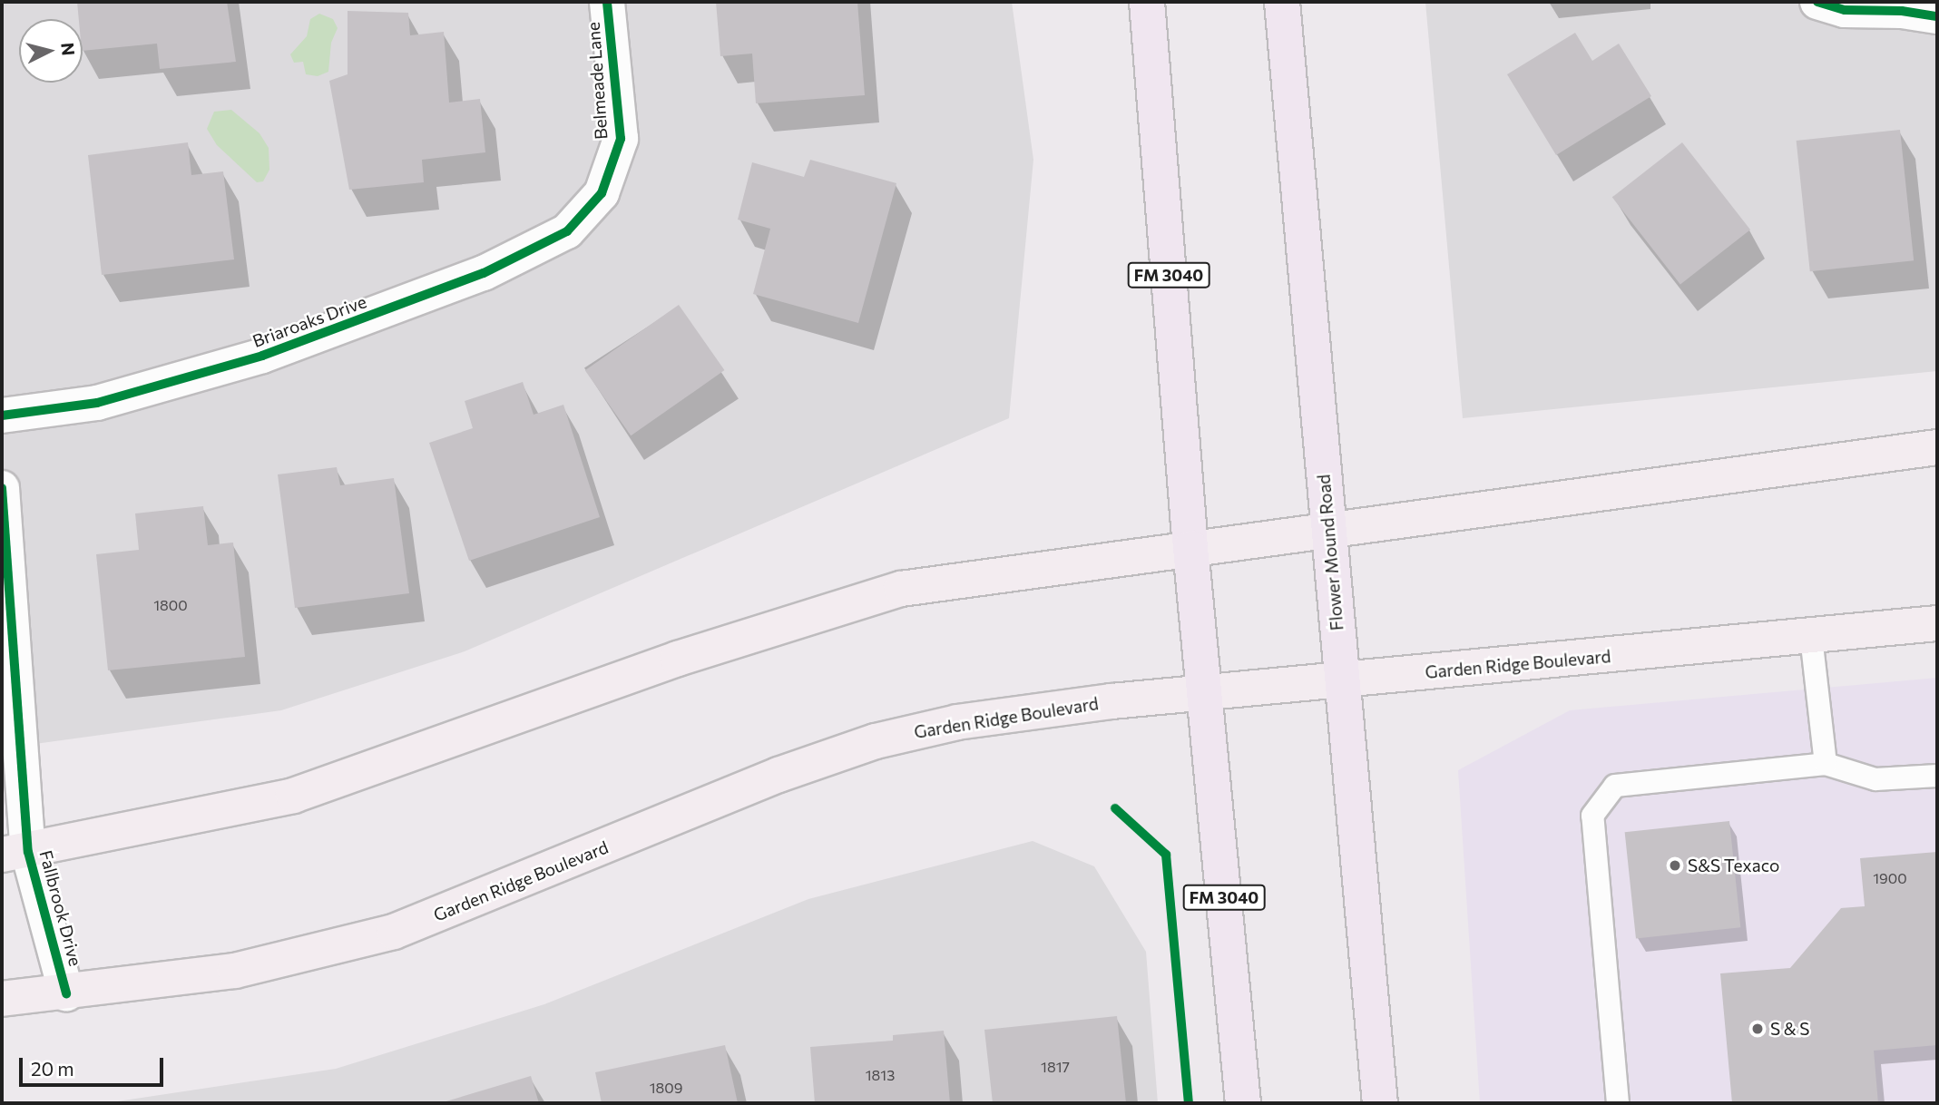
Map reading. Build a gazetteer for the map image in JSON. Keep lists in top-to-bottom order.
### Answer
{
  "streets": {
    "main road": ["FM 3040", "Flower Mound Road", "Garden Ridge Boulevard"],
    "street": ["Belmeade Lane", "Briaroaks Drive", "Fallbrook Drive"]
  },
  "crossings": [
    ["Belmeade Lane", "Briaroaks Drive"],
    ["FM 3040", "Garden Ridge Boulevard"],
    ["Flower Mound Road", "Garden Ridge Boulevard"],
    ["Garden Ridge Boulevard", "Fallbrook Drive"]
  ],
  "places": ["S&S Texaco", "S & S"],
  "house_numbers": [
    "1800",
    "1900",
    "1817",
    "1813",
    "1809"
  ],
  "scale_bar": "20 m",
  "north": "right"
}
